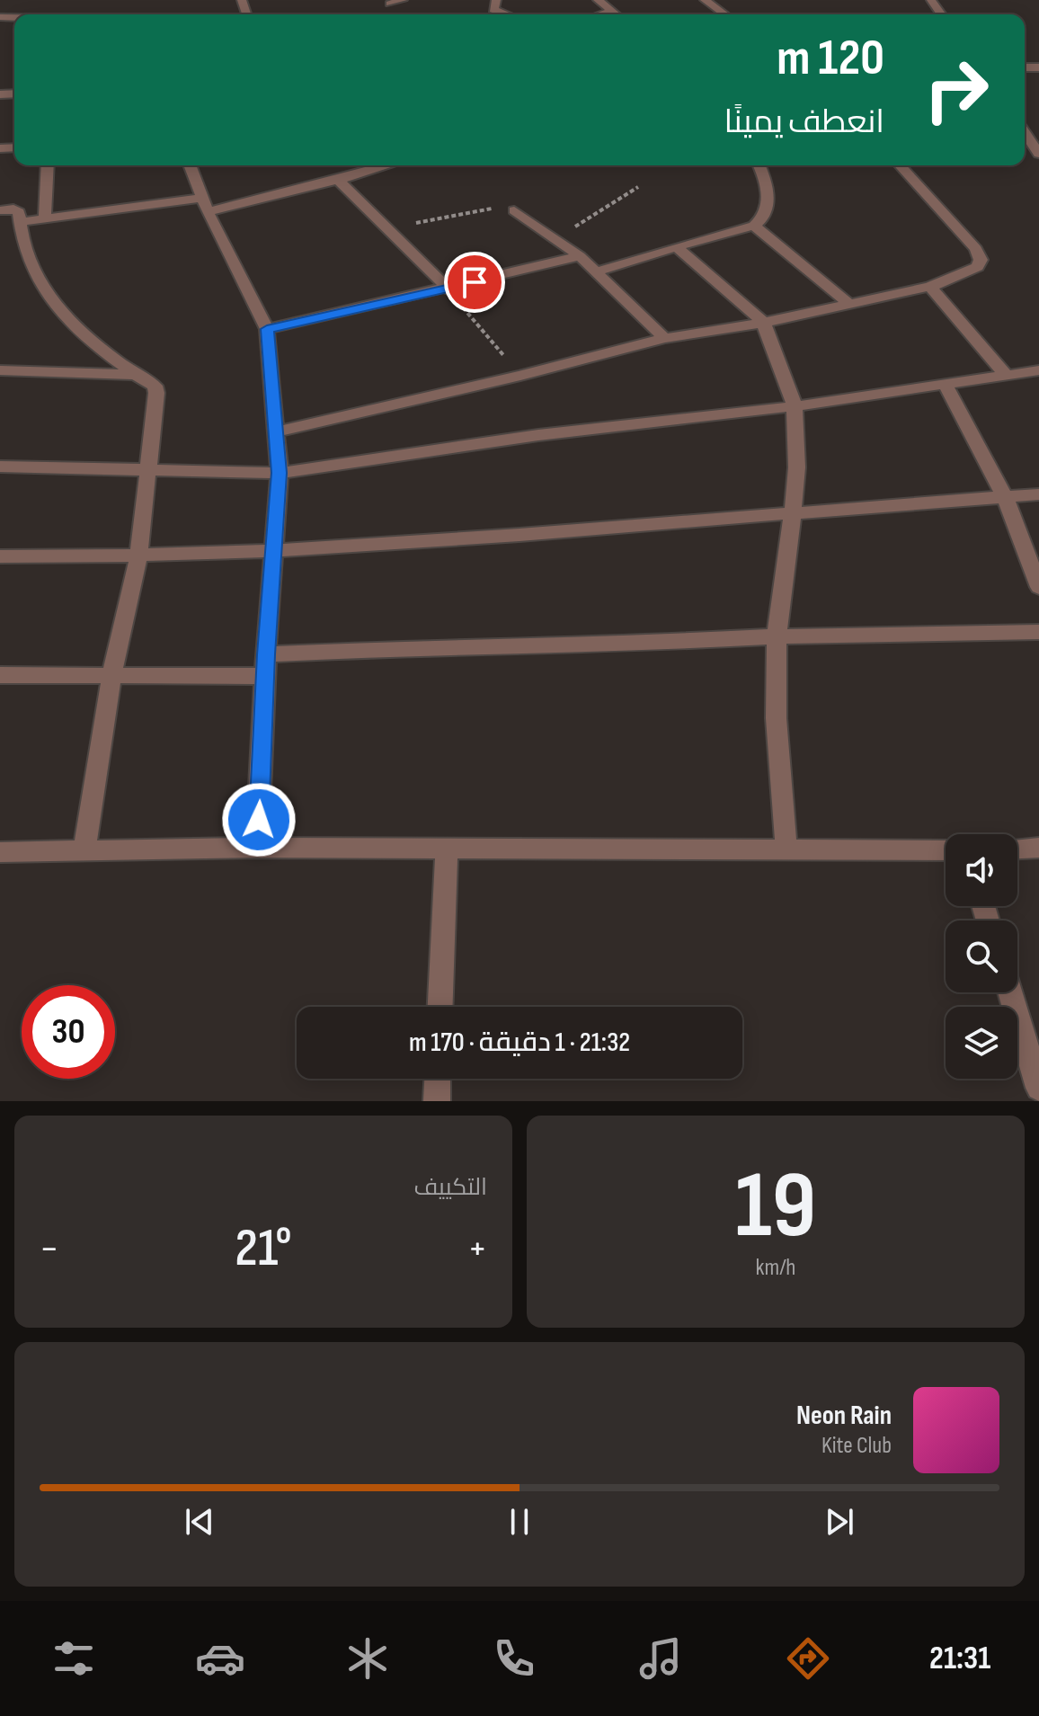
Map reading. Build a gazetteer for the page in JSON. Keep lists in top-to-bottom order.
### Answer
{
  "page": {
    "turn": ["120 m", "انعطف يمينًا"],
    "limit": "30",
    "trip": "21:32 · 1 دقيقة · 170 m",
    "tile": [
      ["19", "km/h"],
      "التكييف"
    ],
    "heat": ["−", "21°", "+"],
    "song": ["Neon Rain", "Kite Club"],
    "tabs": "21:31"
  }
}
